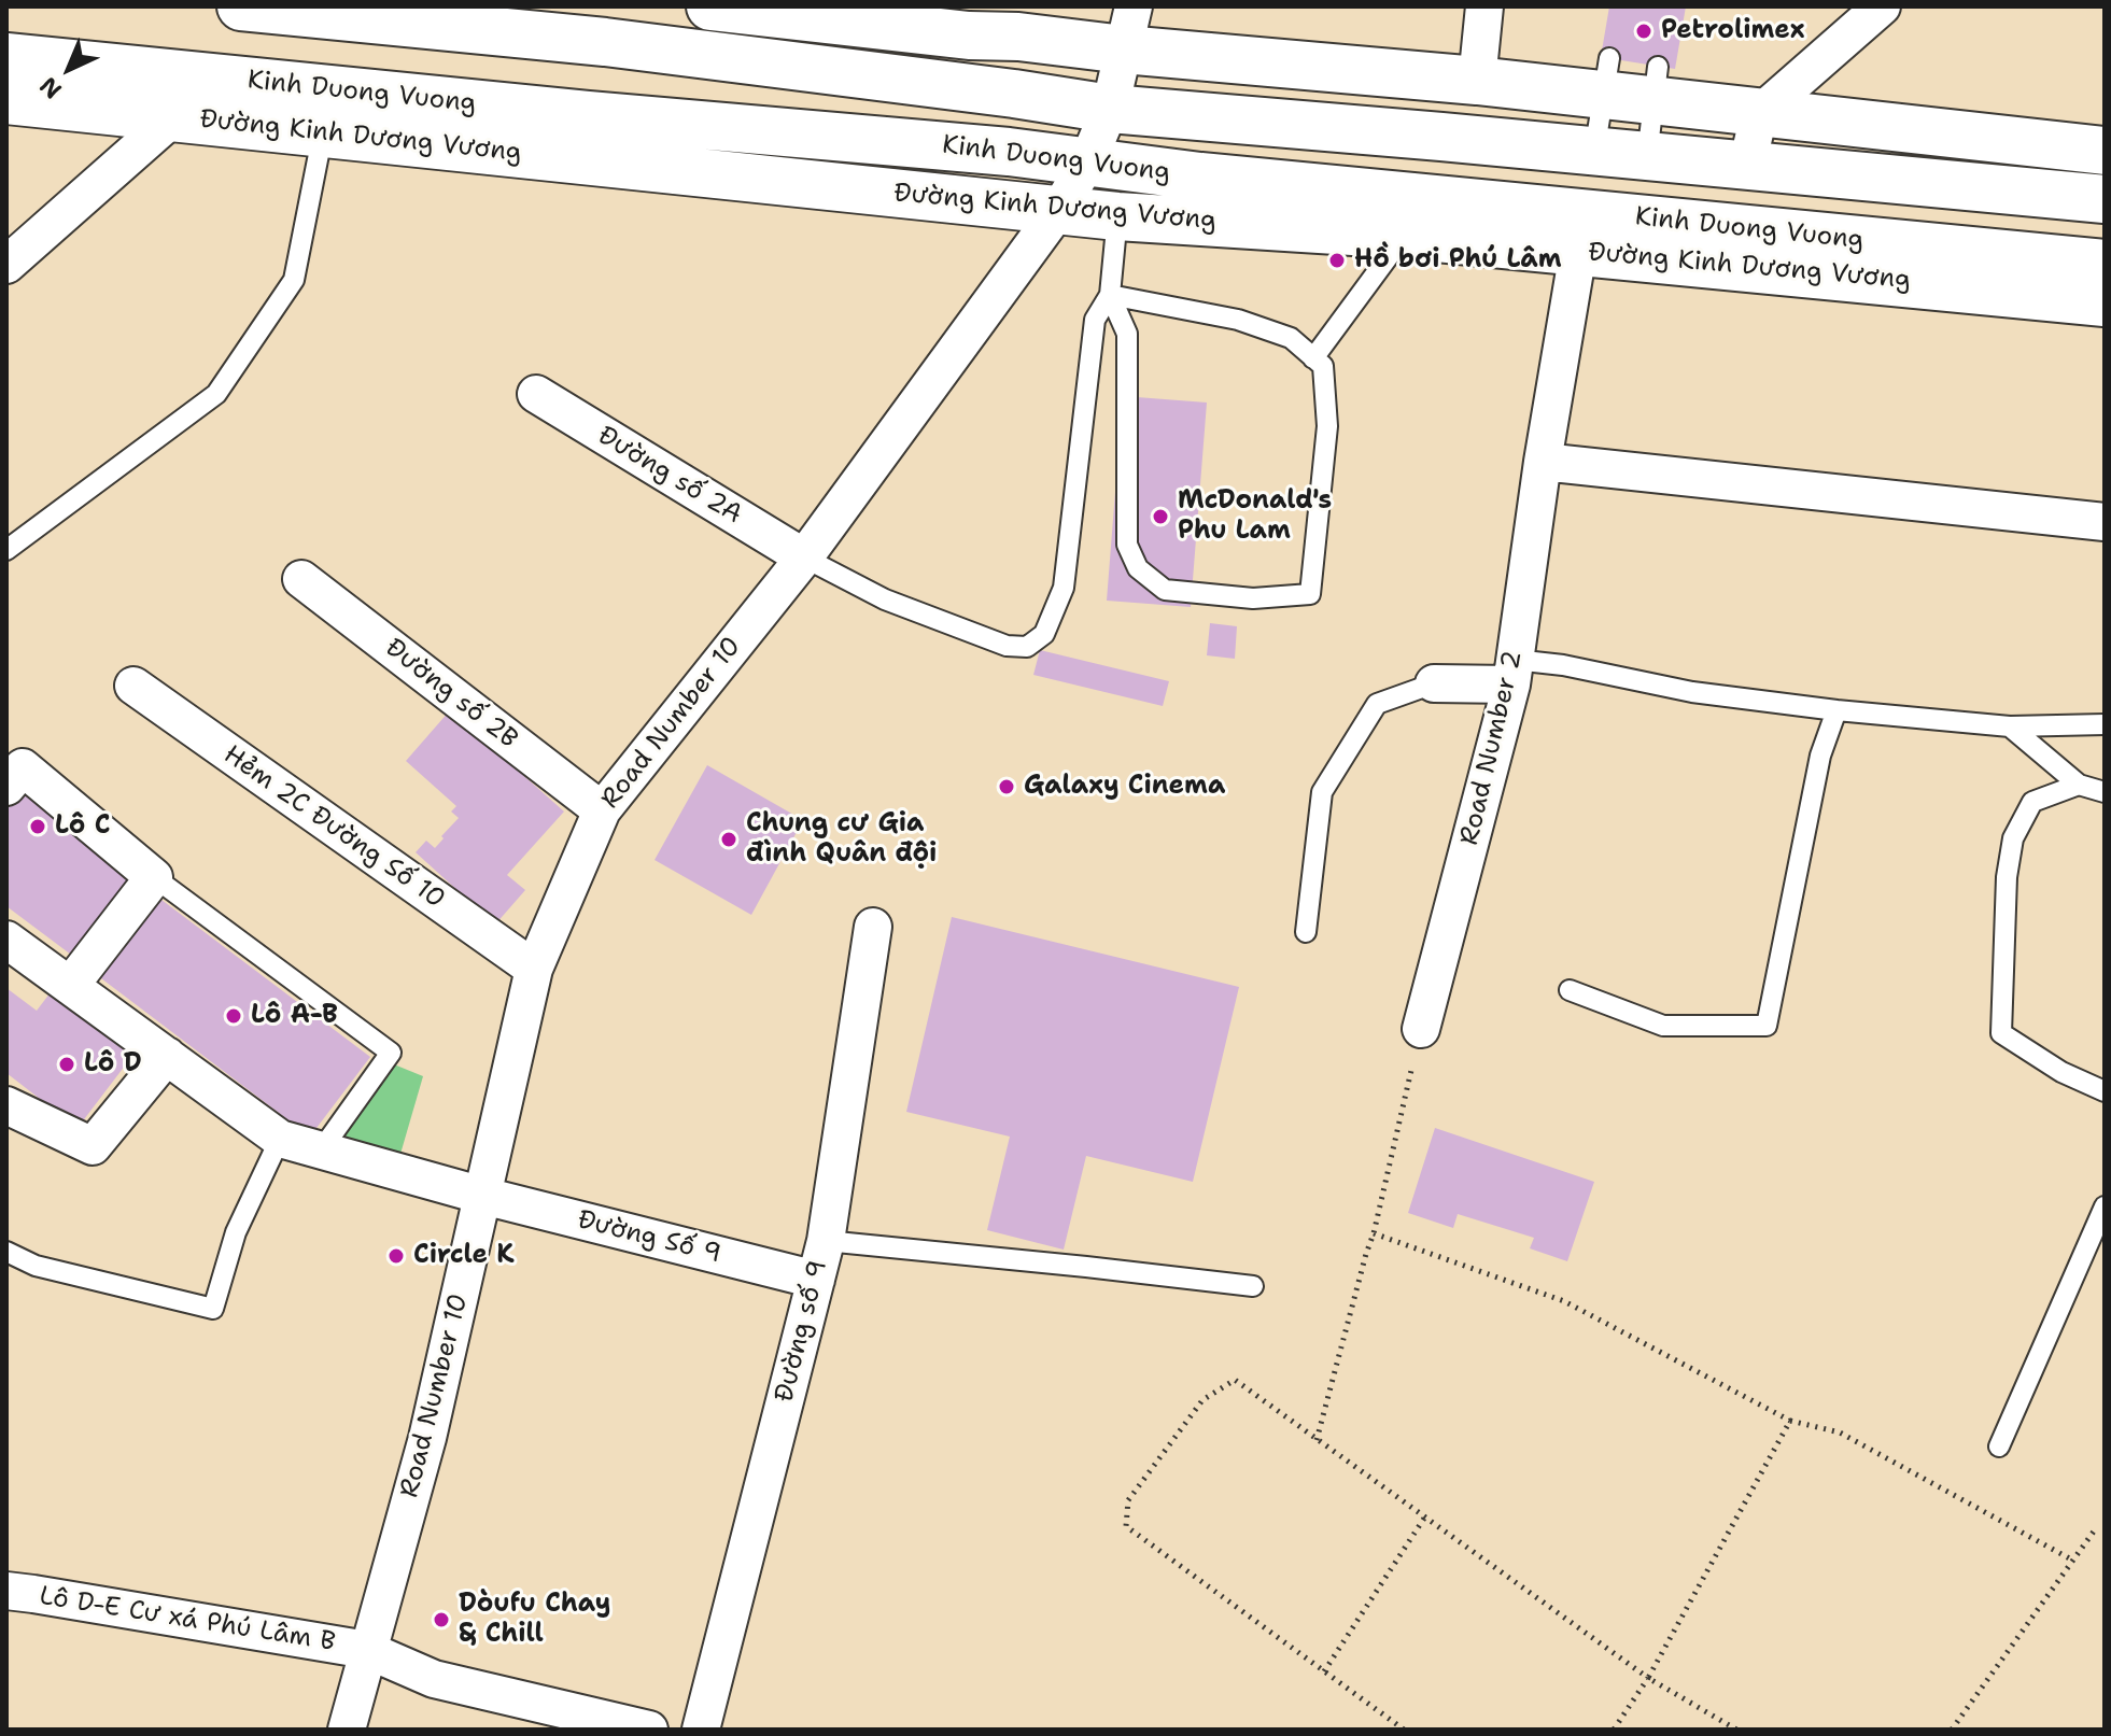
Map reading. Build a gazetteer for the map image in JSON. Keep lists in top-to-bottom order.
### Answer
{
  "streets": {
    "main road": ["Kinh Duong Vuong", "Đường Kinh Dương Vương"],
    "street": [
      "Đường số 2A",
      "Đường số 2B",
      "Road Number 10",
      "Road Number 2",
      "Hẻm 2C Đường Số 10",
      "Đường Số 9",
      "Đường số 9",
      "Lô D-E Cư xá Phú Lâm B"
    ]
  },
  "crossings": [
    ["Kinh Duong Vuong", "Đường Kinh Dương Vương"],
    ["Kinh Duong Vuong", "Road Number 10"],
    ["Kinh Duong Vuong", "Road Number 2"],
    ["Đường Kinh Dương Vương", "Road Number 10"],
    ["Đường Kinh Dương Vương", "Road Number 2"],
    ["Đường số 2A", "Road Number 10"],
    ["Đường số 2B", "Road Number 10"],
    ["Road Number 10", "Hẻm 2C Đường Số 10"],
    ["Road Number 10", "Đường Số 9"],
    ["Road Number 10", "Lô D-E Cư xá Phú Lâm B"],
    ["Đường Số 9", "Đường số 9"]
  ],
  "places": [
    "Petrolimex",
    "Hồ bơi Phú Lâm",
    "McDonald's Phu Lam",
    "Galaxy Cinema",
    "Lô C",
    "Chung cư Gia đình Quân đội",
    "Lô A-B",
    "Lô D",
    "Circle K",
    "Dòufu Chay & Chill"
  ],
  "north": "bottom left"
}
